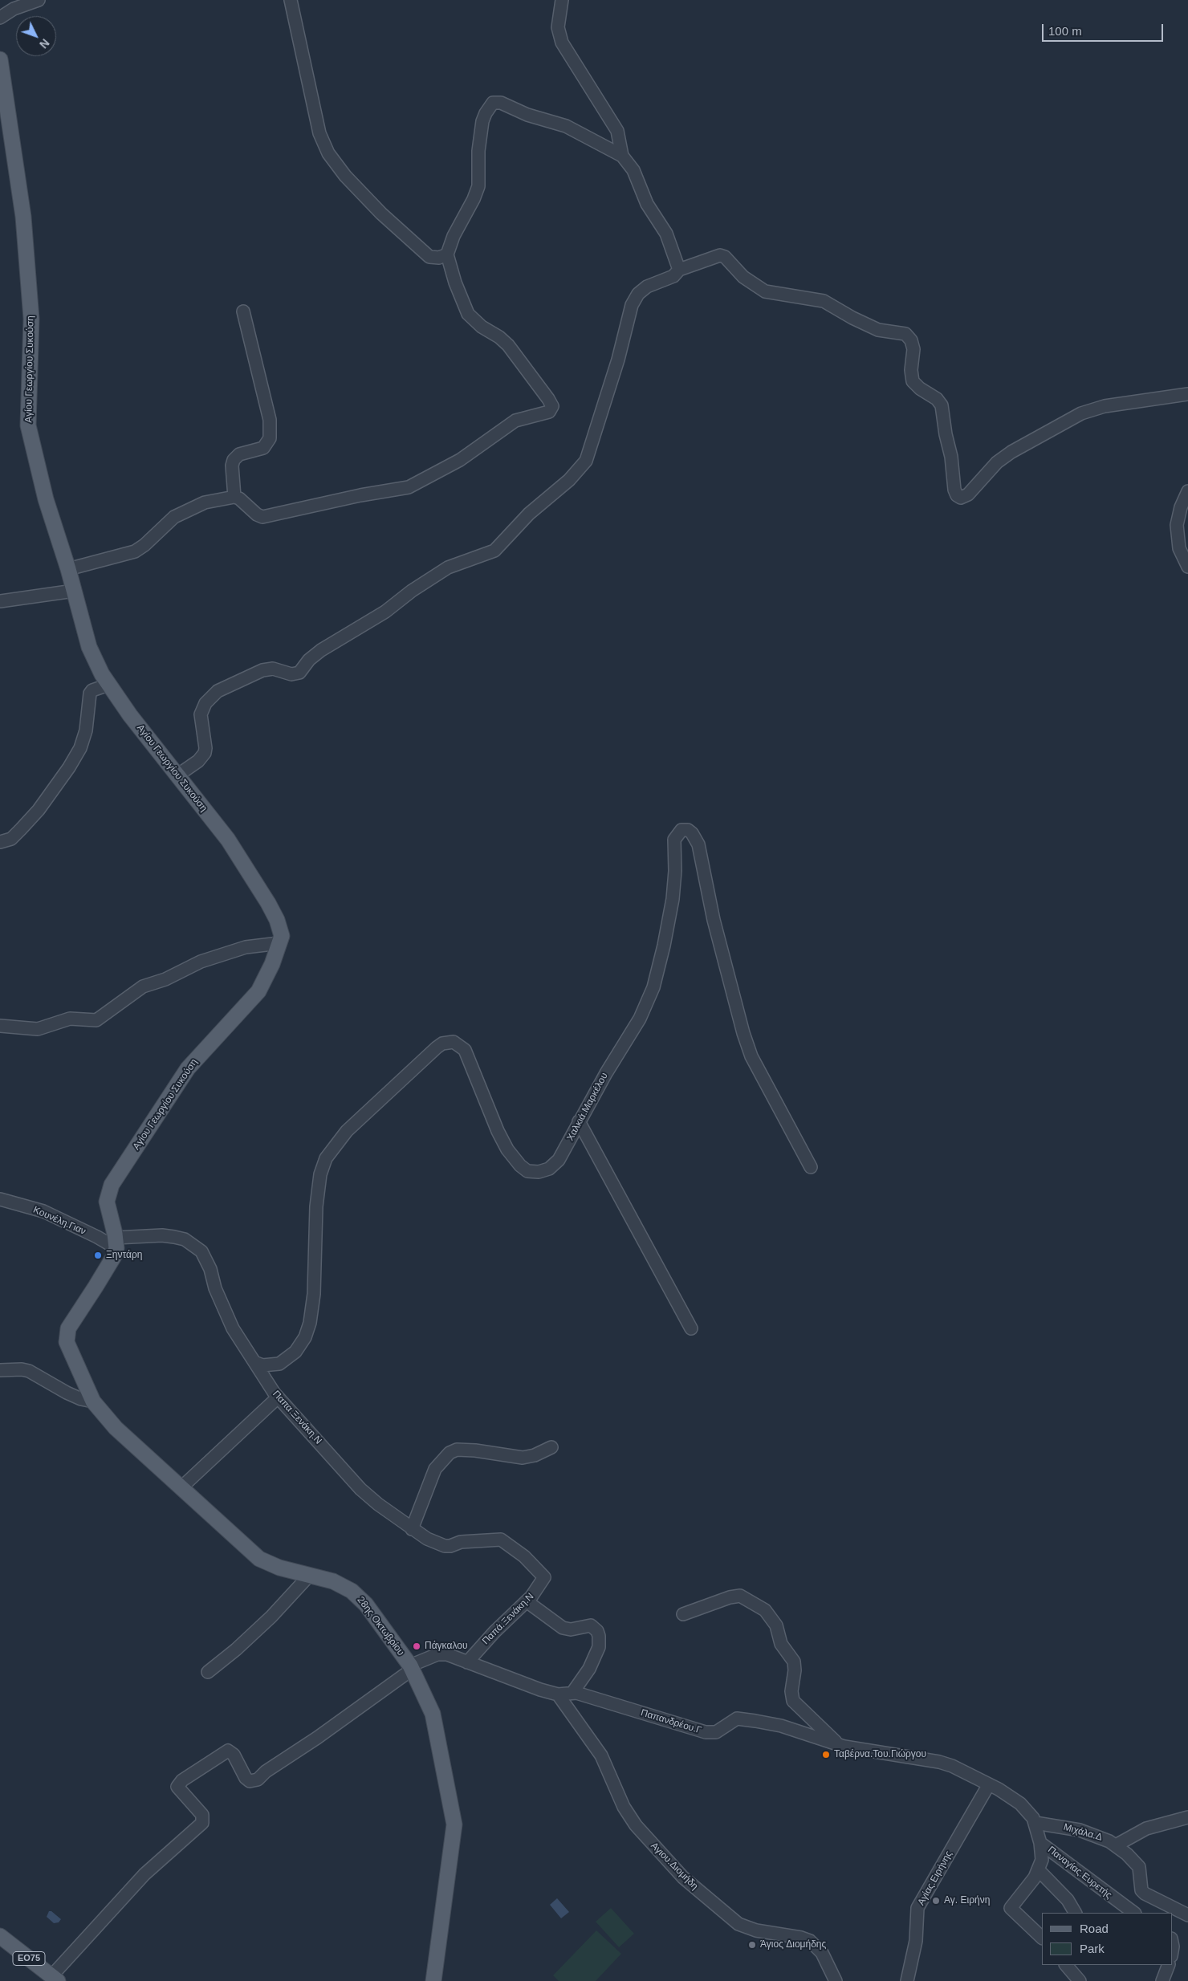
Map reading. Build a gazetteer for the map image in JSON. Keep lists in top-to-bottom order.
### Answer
{
  "streets": {
    "main road": ["Αγίου Γεωργίου Συκούση", "28ης Οκτωβρίου", "ΕΟ75"],
    "street": [
      "Χαλκιά.Μαρκέλου",
      "Κουνέλη.Γιαν",
      "Παπα.Ξενάκη.Ν",
      "Παπά.Ξενάκη.Ν",
      "Παπανδρέου.Γ",
      "Μιχάλα.Δ",
      "Αγιου.Διομήδη",
      "Παναγίας.Ευρετής",
      "Αγίας.Ειρήνης"
    ]
  },
  "crossings": [
    ["Αγίου Γεωργίου Συκούση", "Κουνέλη.Γιαν"],
    ["Αγίου Γεωργίου Συκούση", "Παπα.Ξενάκη.Ν"],
    ["Χαλκιά.Μαρκέλου", "Παπα.Ξενάκη.Ν"],
    ["Κουνέλη.Γιαν", "Παπα.Ξενάκη.Ν"],
    ["Παπα.Ξενάκη.Ν", "Παπά.Ξενάκη.Ν"],
    ["Παπά.Ξενάκη.Ν", "Παπανδρέου.Γ"],
    ["28ης Οκτωβρίου", "Παπανδρέου.Γ"],
    ["Παπανδρέου.Γ", "Μιχάλα.Δ"],
    ["Παπανδρέου.Γ", "Αγιου.Διομήδη"],
    ["Παπανδρέου.Γ", "Παναγίας.Ευρετής"],
    ["Παπανδρέου.Γ", "Αγίας.Ειρήνης"],
    ["Παπανδρέου.Γ", "ΕΟ75"],
    ["Μιχάλα.Δ", "Παναγίας.Ευρετής"]
  ],
  "places": [
    "Ξηντάρη",
    "Πάγκαλου",
    "Ταβέρνα.Του.Γιώργου",
    "Αγ. Ειρήνη",
    "Άγιος Διομήδης"
  ],
  "legend": ["Road", "Park"],
  "scale_bar": "100 m",
  "north": "bottom right"
}
